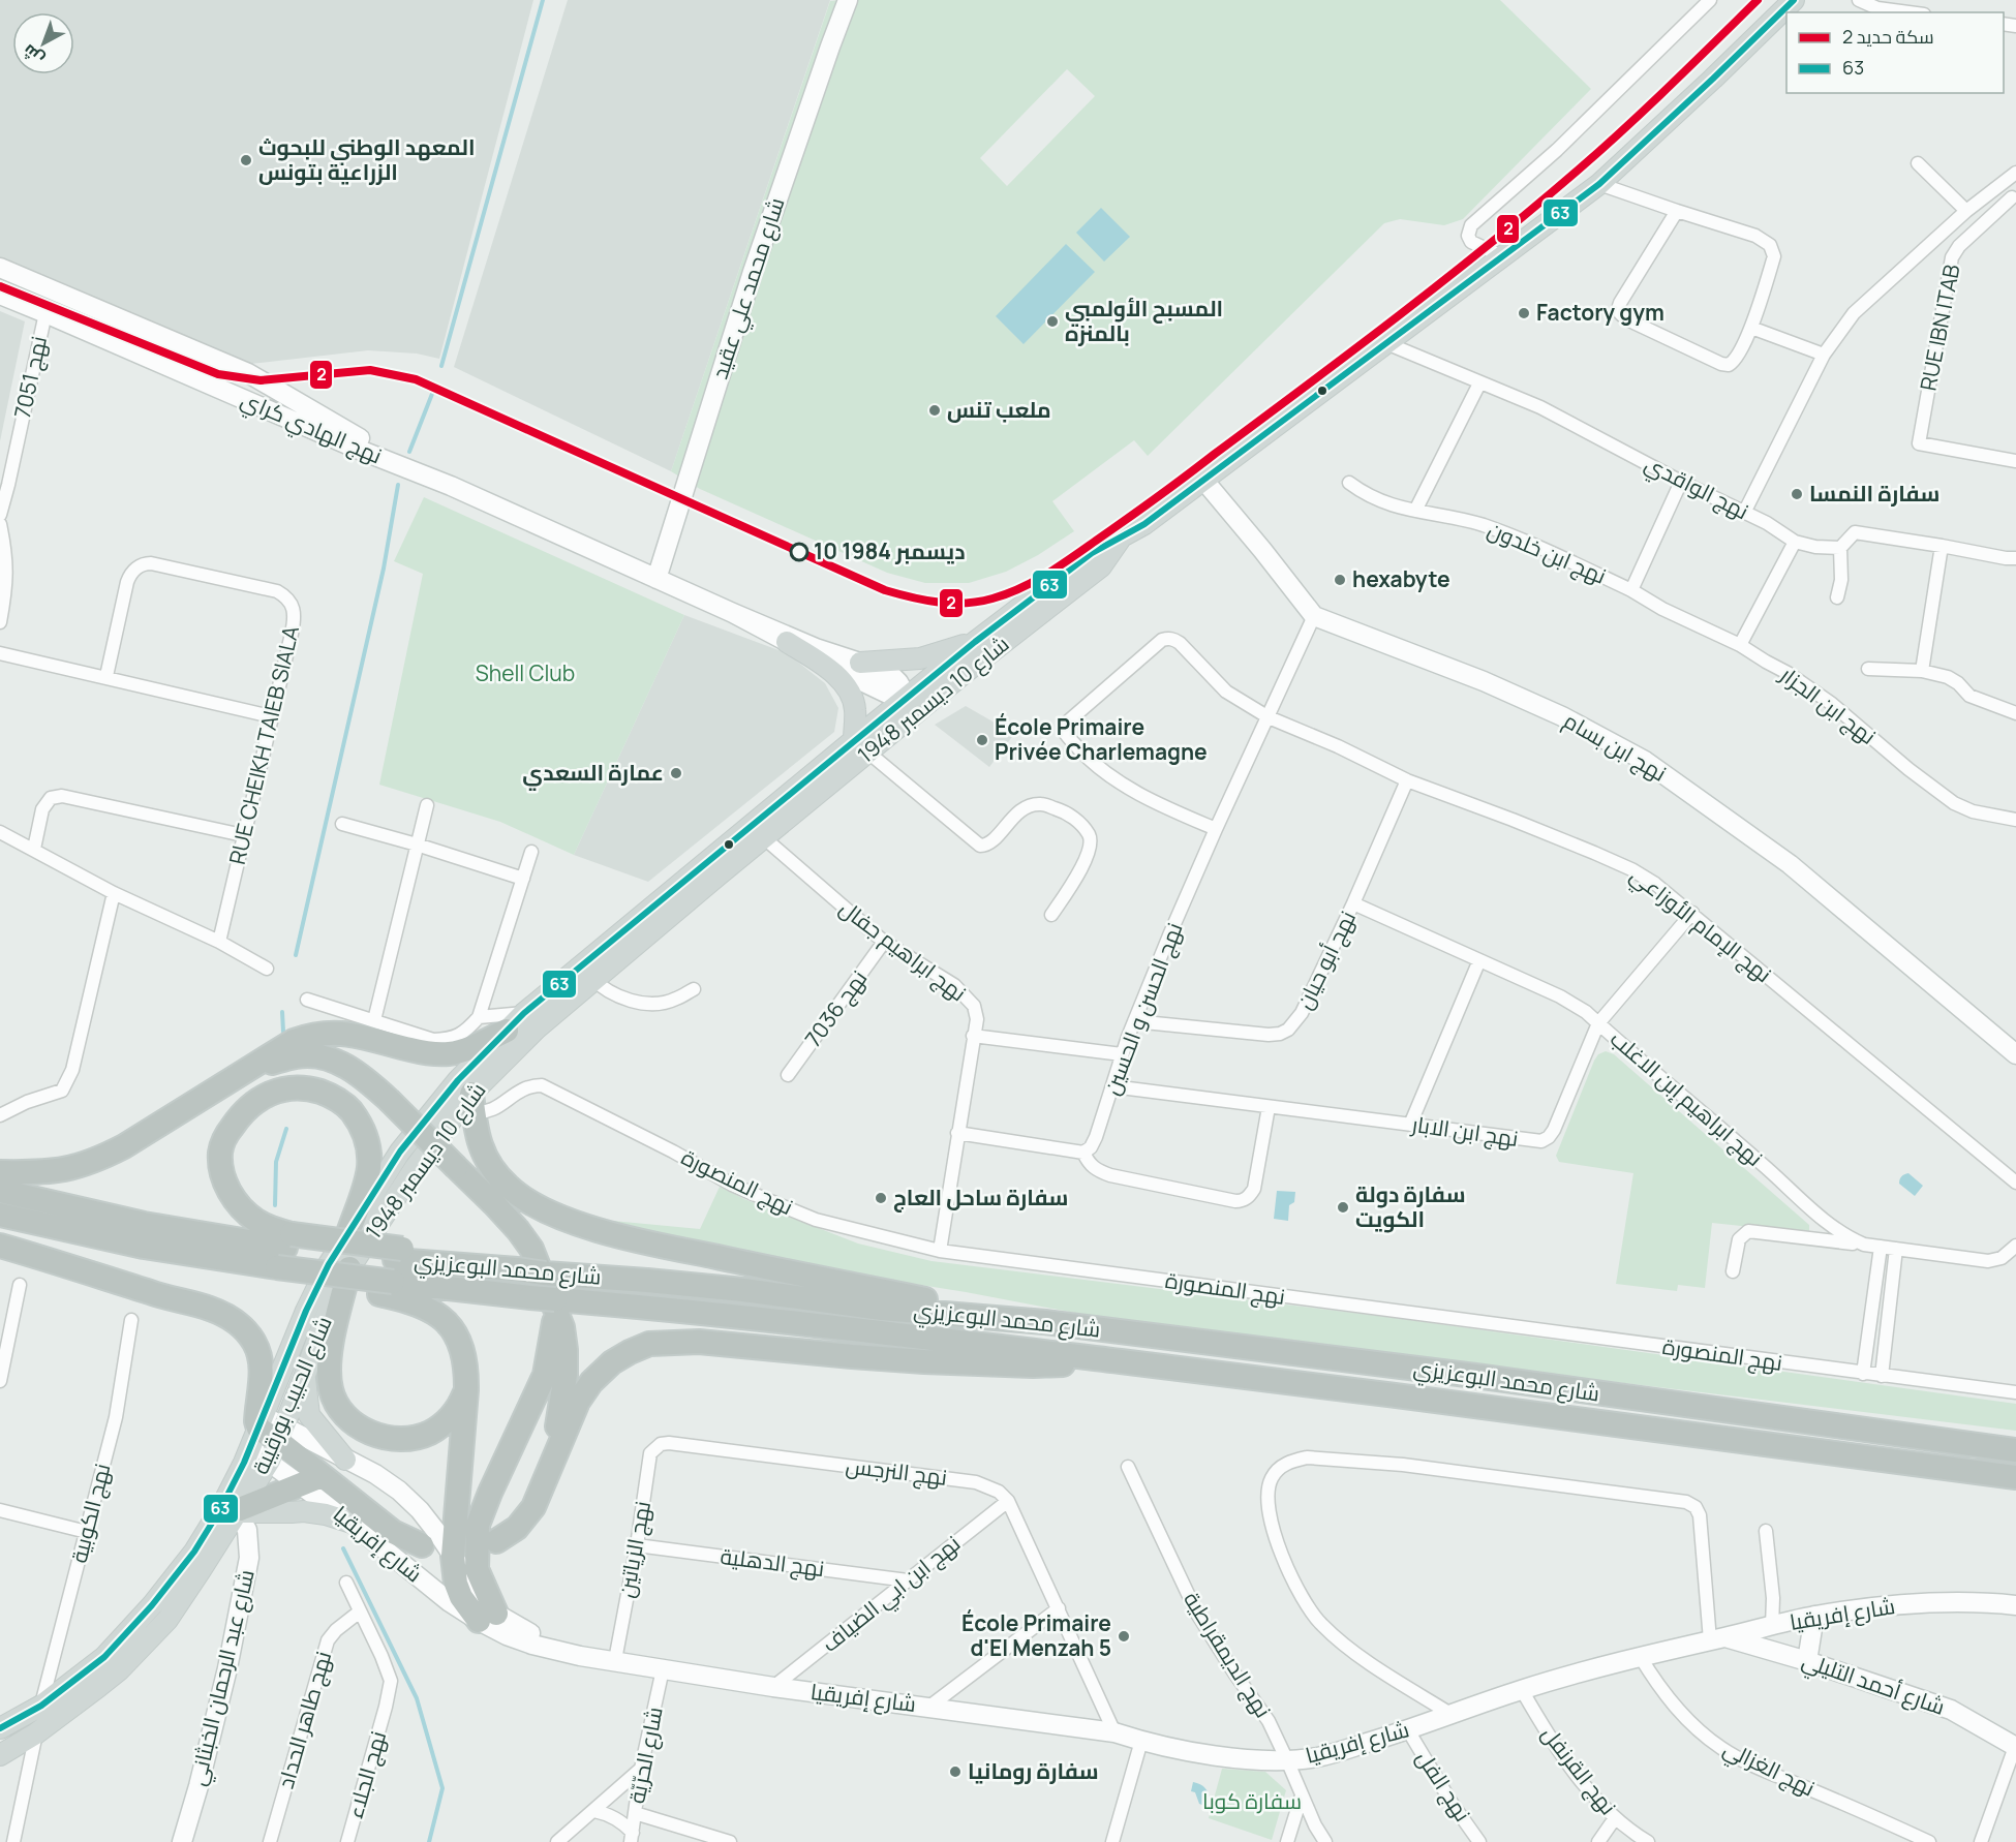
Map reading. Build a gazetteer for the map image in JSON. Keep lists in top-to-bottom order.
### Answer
{
  "streets": {
    "highway": ["شارع محمد البوعزيزي"],
    "main road": ["شارع 10 ديسمبر 1948", "شارع الحبيب بورقيبة"],
    "street": [
      "شارع محمد علي عقيد",
      "RUE IBN ITAB",
      "نهج 7051",
      "نهج الهادي كراي",
      "نهج الواقدي",
      "نهج ابن خلدون",
      "نهج ابن الجزار",
      "RUE CHEIKH TAIEB SIALA",
      "نهج ابن بسام",
      "نهج الإمام الأوزاعي",
      "نهج ابراهيم جفال",
      "نهج أبو حيان",
      "نهج 7036",
      "نهج الحسن و الحسين",
      "نهج ابراهيم إبن الاغلب",
      "نهج ابن الابار",
      "نهج المنصورة",
      "نهج النرجس",
      "نهج الكوبية",
      "شارع إفريقيا",
      "نهج الزياتين",
      "نهج الدهلية",
      "نهج ابن ابي الضياف",
      "نهج الديمقراطية",
      "شارع عبد الرحمان الخبثاني",
      "شارع أحمد التليلي",
      "نهج طاهر الحداد",
      "شارع الحرّيّة",
      "نهج الغزالي",
      "نهج القرنفل",
      "نهج الجلاء",
      "نهج الفل"
    ]
  },
  "crossings": [
    ["شارع محمد علي عقيد", "نهج الهادي كراي"],
    ["نهج 7051", "نهج الهادي كراي"],
    ["نهج الهادي كراي", "شارع 10 ديسمبر 1948"],
    ["نهج الواقدي", "نهج ابن خلدون"],
    ["نهج ابن خلدون", "نهج ابن الجزار"],
    ["شارع 10 ديسمبر 1948", "نهج ابراهيم جفال"],
    ["شارع 10 ديسمبر 1948", "نهج المنصورة"],
    ["شارع 10 ديسمبر 1948", "شارع الحبيب بورقيبة"],
    ["شارع 10 ديسمبر 1948", "نهج الكوبية"],
    ["نهج ابن بسام", "نهج الحسن و الحسين"],
    ["نهج الإمام الأوزاعي", "نهج أبو حيان"],
    ["نهج الإمام الأوزاعي", "نهج الحسن و الحسين"],
    ["نهج الإمام الأوزاعي", "نهج ابن الابار"],
    ["نهج ابراهيم جفال", "نهج 7036"],
    ["نهج ابراهيم جفال", "نهج المنصورة"],
    ["نهج أبو حيان", "نهج الحسن و الحسين"],
    ["نهج أبو حيان", "نهج ابراهيم إبن الاغلب"],
    ["نهج الحسن و الحسين", "نهج ابن الابار"],
    ["نهج ابراهيم إبن الاغلب", "نهج ابن الابار"],
    ["شارع الحبيب بورقيبة", "شارع إفريقيا"],
    ["شارع الحبيب بورقيبة", "شارع عبد الرحمان الخبثاني"],
    ["نهج النرجس", "نهج الزياتين"],
    ["نهج النرجس", "نهج ابن ابي الضياف"],
    ["شارع إفريقيا", "نهج الزياتين"],
    ["شارع إفريقيا", "نهج ابن ابي الضياف"],
    ["شارع إفريقيا", "نهج الديمقراطية"],
    ["شارع إفريقيا", "شارع أحمد التليلي"],
    ["شارع إفريقيا", "شارع الحرّيّة"],
    ["شارع إفريقيا", "نهج الغزالي"],
    ["شارع إفريقيا", "نهج القرنفل"],
    ["شارع إفريقيا", "نهج الفل"],
    ["نهج الزياتين", "نهج الدهلية"],
    ["نهج الدهلية", "نهج ابن ابي الضياف"],
    ["نهج طاهر الحداد", "نهج الجلاء"]
  ],
  "parks": ["Shell Club", "سفارة كوبا"],
  "places": [
    "المعهد الوطني للبحوث الزراعية بتونس",
    "Factory gym",
    "المسبح الأولمبي بالمنزه",
    "ملعب تنس",
    "سفارة النمسا",
    "10 ديسمبر 1984",
    "hexabyte",
    "École Primaire Privée Charlemagne",
    "عمارة السعدي",
    "سفارة ساحل العاج",
    "سفارة دولة الكويت",
    "École Primaire d'El Menzah 5",
    "سفارة رومانيا"
  ],
  "lines": ["rail line 2", "transit line 63"],
  "legend": ["سكة حديد 2", "63"],
  "north": "bottom left"
}
